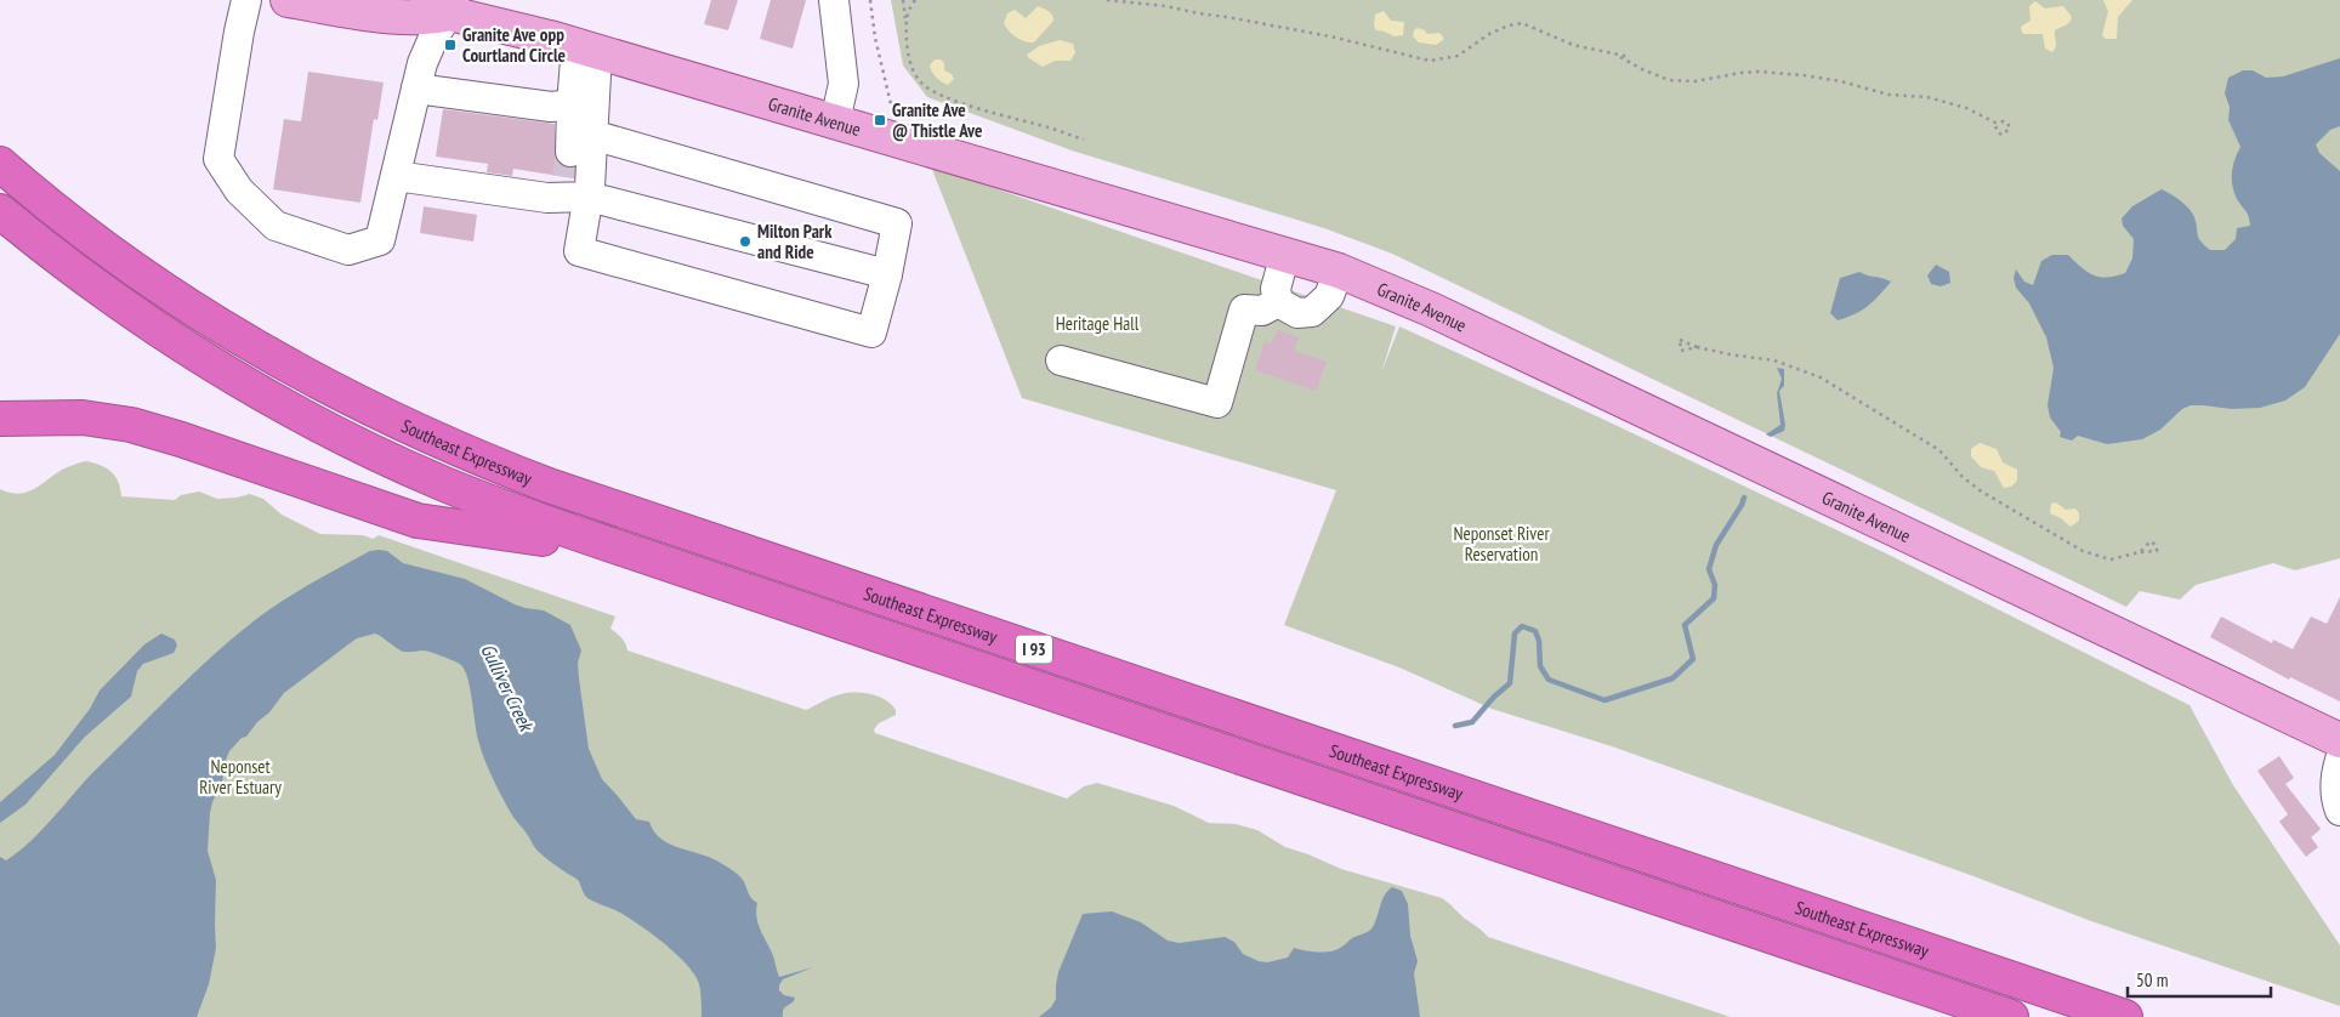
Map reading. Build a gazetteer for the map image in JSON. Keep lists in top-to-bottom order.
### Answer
{
  "streets": {
    "highway": ["Southeast Expressway", "I 93"],
    "main road": ["Granite Avenue"]
  },
  "water": ["Gulliver Creek"],
  "parks": ["Heritage Hall", "Neponset River Reservation", "Neponset River Estuary"],
  "places": {
    "transit": ["Granite Ave opp Courtland Circle", "Granite Ave @ Thistle Ave"],
    "other": ["Milton Park and Ride"]
  },
  "scale_bar": "50 m"
}
